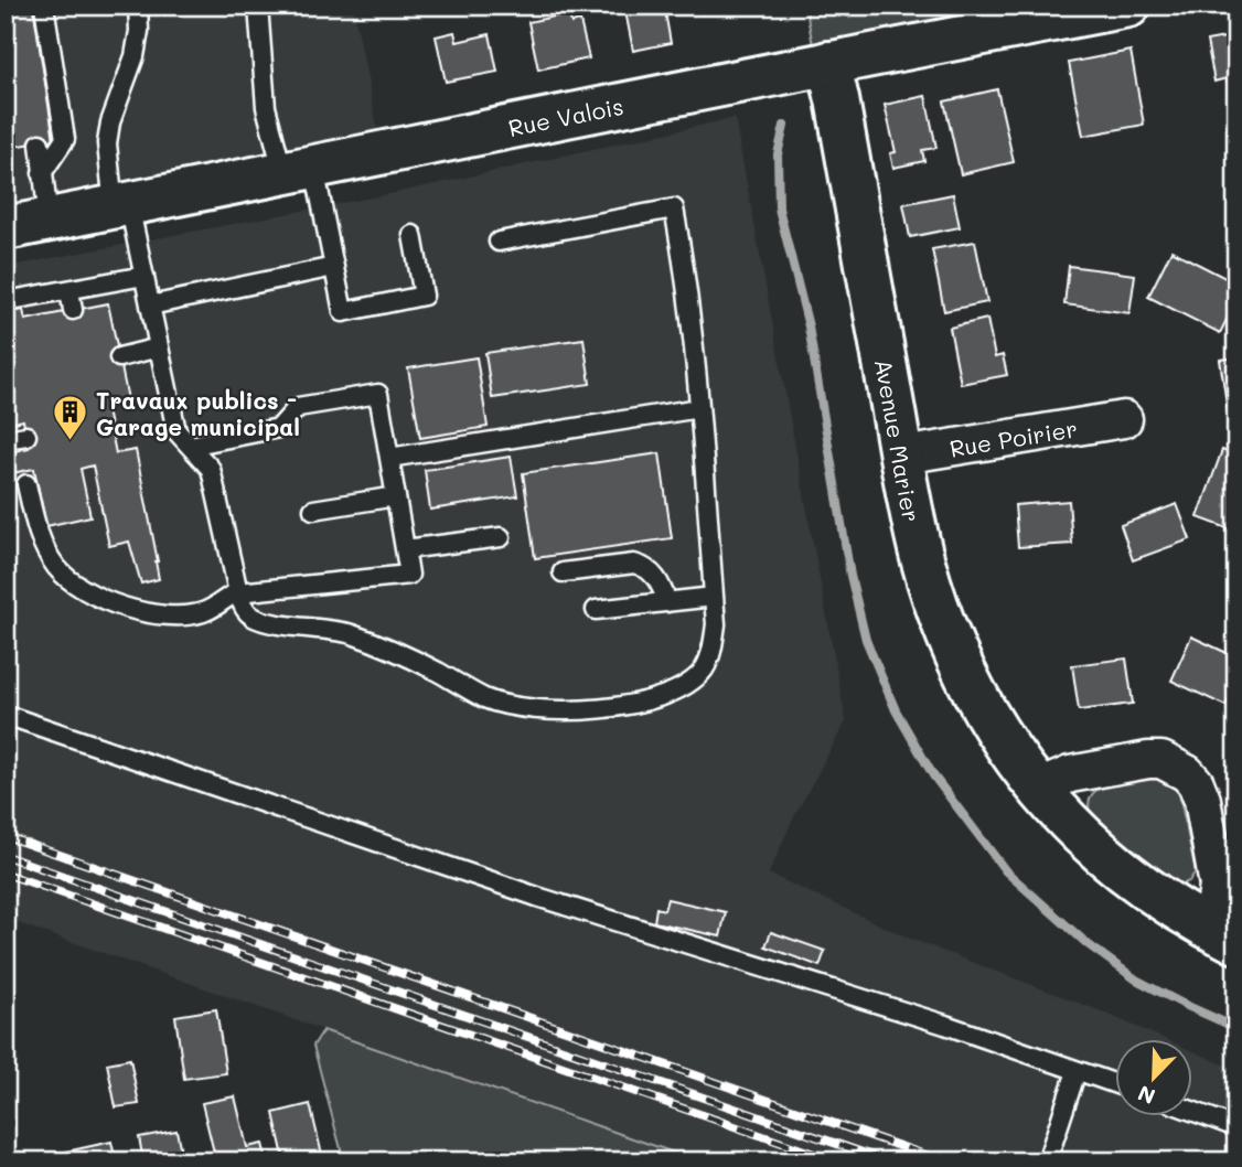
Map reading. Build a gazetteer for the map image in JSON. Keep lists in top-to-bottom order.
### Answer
{
  "streets": {
    "street": ["Rue Valois", "Rue Poirier", "Avenue Marier"]
  },
  "crossings": [
    ["Rue Valois", "Avenue Marier"],
    ["Rue Poirier", "Avenue Marier"]
  ],
  "places": {
    "building": ["Travaux publics - Garage municipal"]
  },
  "north": "bottom left"
}
